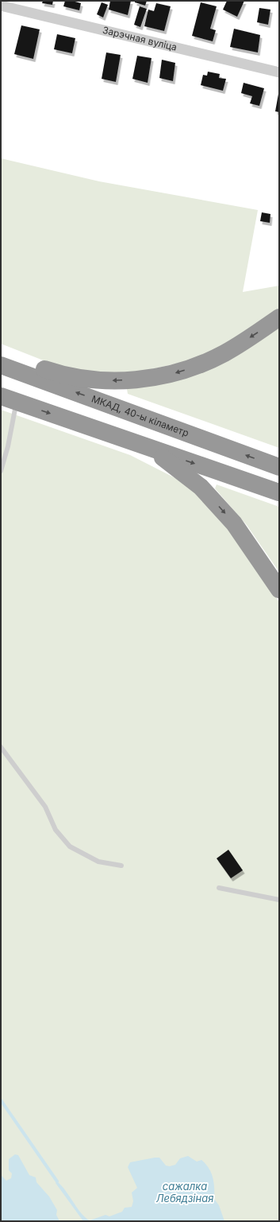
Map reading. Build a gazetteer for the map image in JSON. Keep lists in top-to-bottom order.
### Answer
{
  "streets": {
    "highway": ["МКАД, 40-ы кіламетр"],
    "street": ["Зарэчная вуліца"]
  },
  "water": ["сажалка Лебядзіная"]
}
